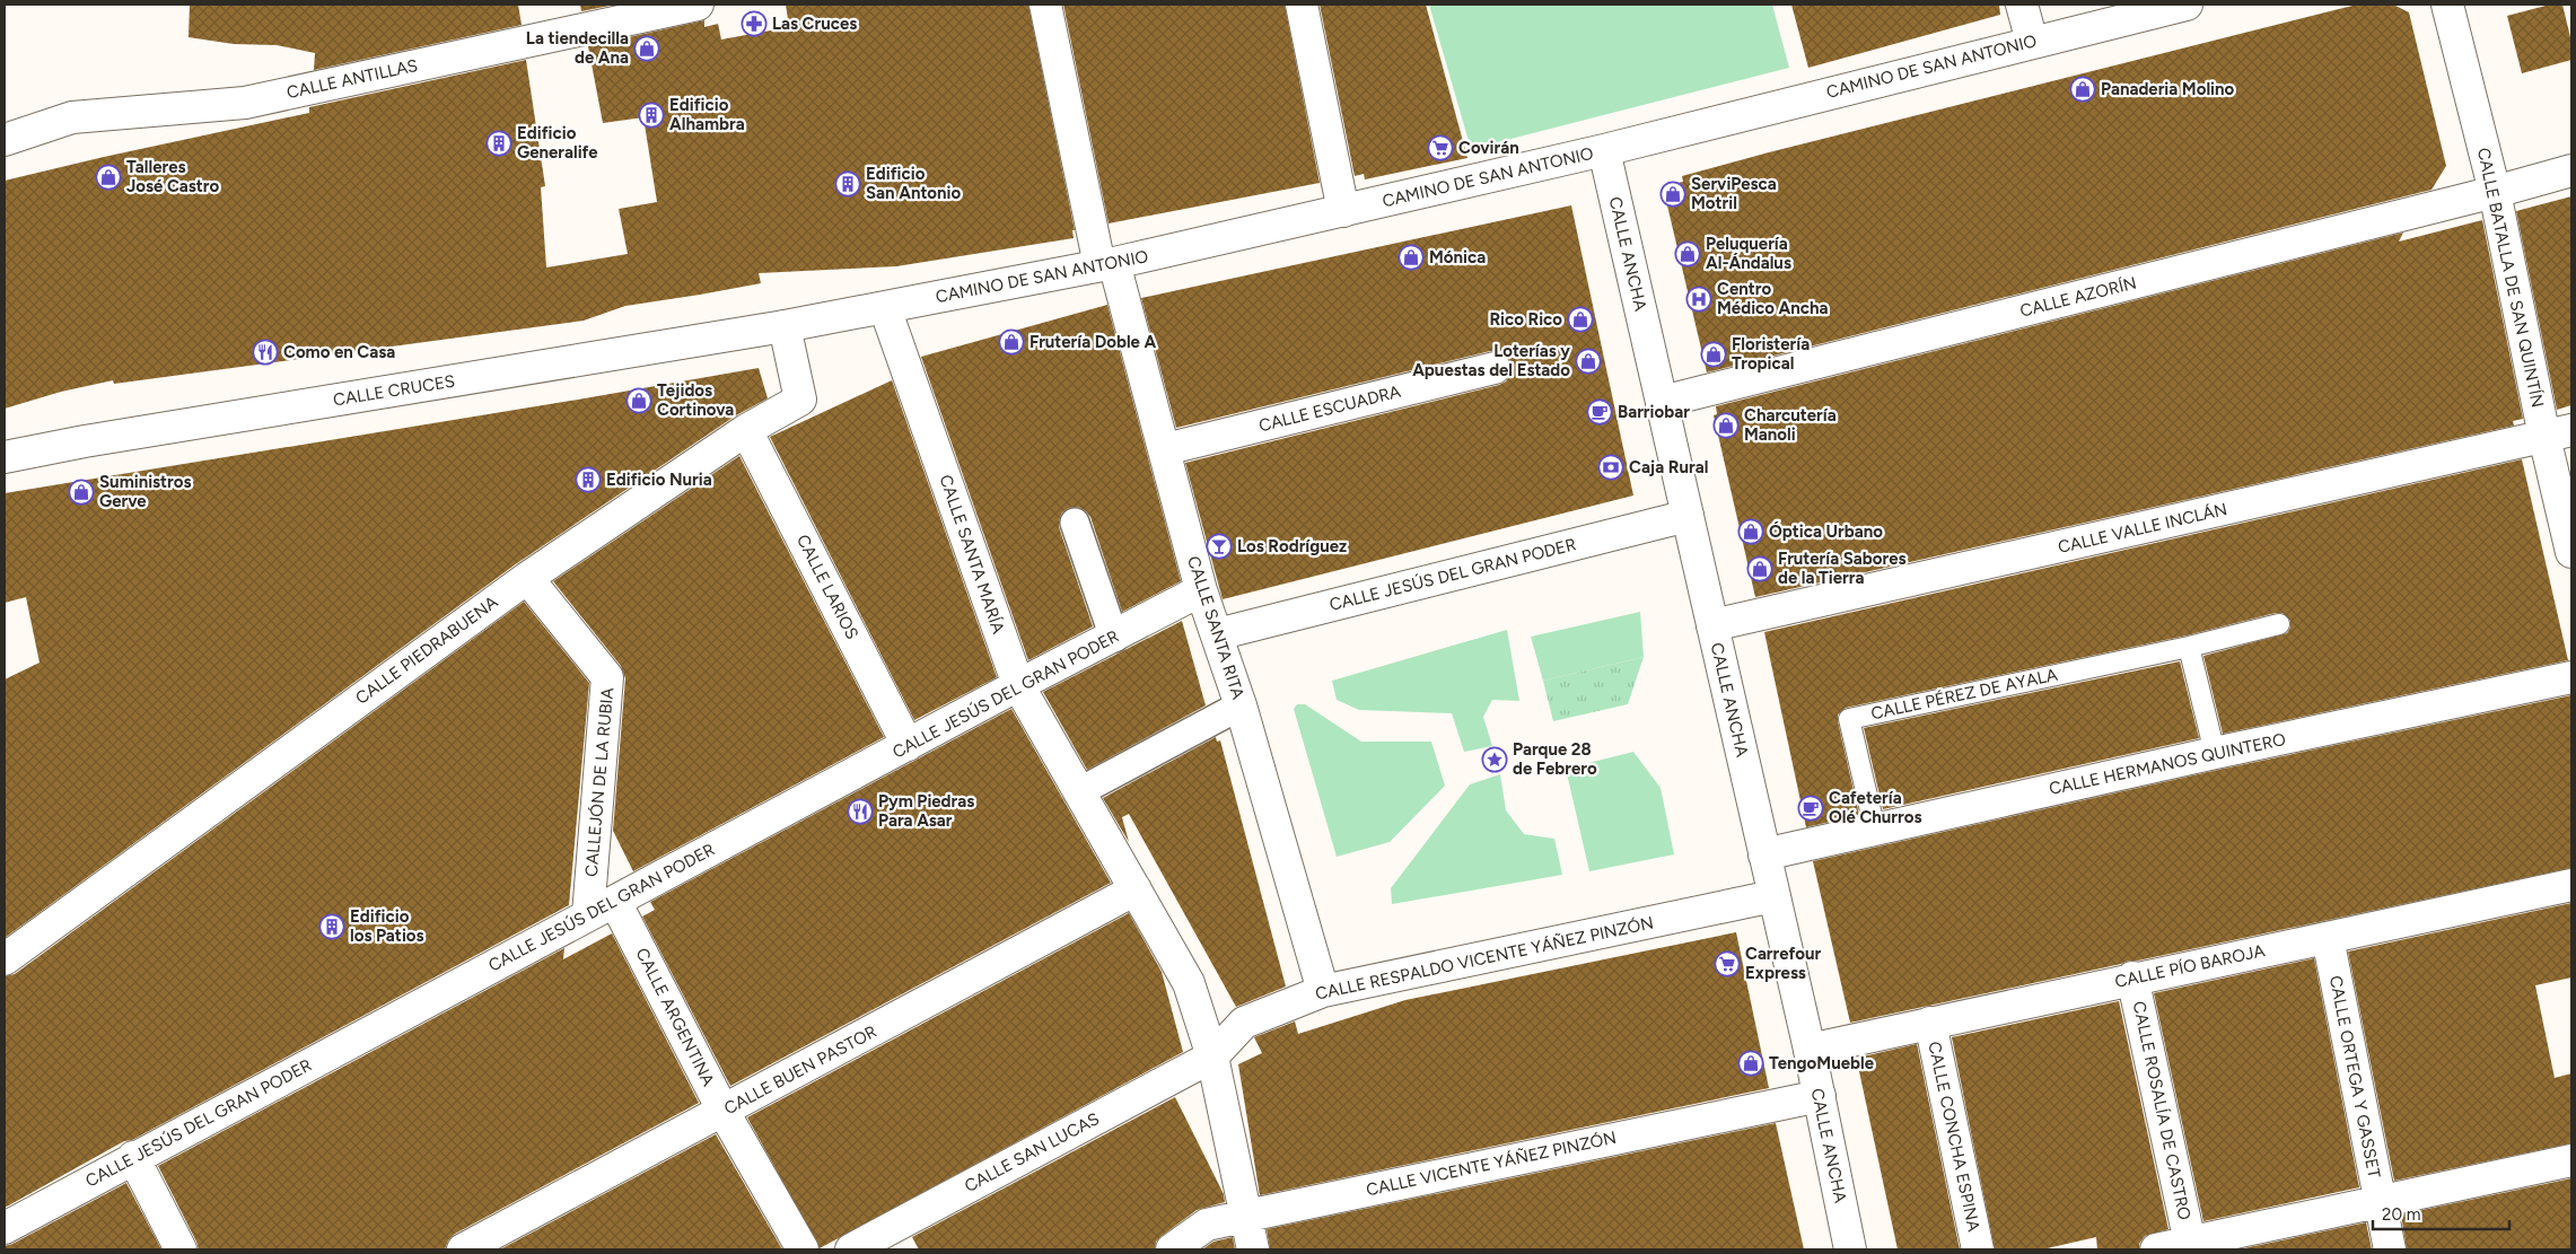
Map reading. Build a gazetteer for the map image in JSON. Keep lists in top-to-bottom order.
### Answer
{
  "streets": {
    "street": [
      "CAMINO DE SAN ANTONIO",
      "CALLE ANTILLAS",
      "CALLE ANCHA",
      "CALLE BATALLA DE SAN QUINTÍN",
      "CALLE AZORÍN",
      "CALLE CRUCES",
      "CALLE ESCUADRA",
      "CALLE VALLE INCLÁN",
      "CALLE SANTA MARÍA",
      "CALLE JESÚS DEL GRAN PODER",
      "CALLE LARIOS",
      "CALLE SANTA RITA",
      "CALLE PIEDRABUENA",
      "CALLE HERMANOS QUINTERO",
      "CALLEJÓN DE LA RUBIA",
      "CALLE RESPALDO VICENTE YÁÑEZ PINZÓN",
      "CALLE PÍO BAROJA",
      "CALLE ARGENTINA",
      "CALLE BUEN PASTOR",
      "CALLE ORTEGA Y GASSET",
      "CALLE ROSALÍA DE CASTRO",
      "CALLE CONCHA ESPINA",
      "CALLE SAN LUCAS",
      "CALLE VICENTE YÁÑEZ PINZÓN"
    ],
    "lane": ["CALLE PÉREZ DE AYALA"]
  },
  "crossings": [
    ["CAMINO DE SAN ANTONIO", "CALLE ANCHA"],
    ["CAMINO DE SAN ANTONIO", "CALLE CRUCES"],
    ["CAMINO DE SAN ANTONIO", "CALLE SANTA MARÍA"],
    ["CAMINO DE SAN ANTONIO", "CALLE SANTA RITA"],
    ["CAMINO DE SAN ANTONIO", "CALLE PIEDRABUENA"],
    ["CALLE ANCHA", "CALLE AZORÍN"],
    ["CALLE ANCHA", "CALLE VALLE INCLÁN"],
    ["CALLE ANCHA", "CALLE JESÚS DEL GRAN PODER"],
    ["CALLE ANCHA", "CALLE HERMANOS QUINTERO"],
    ["CALLE ANCHA", "CALLE RESPALDO VICENTE YÁÑEZ PINZÓN"],
    ["CALLE ANCHA", "CALLE PÍO BAROJA"],
    ["CALLE ANCHA", "CALLE VICENTE YÁÑEZ PINZÓN"],
    ["CALLE BATALLA DE SAN QUINTÍN", "CALLE AZORÍN"],
    ["CALLE BATALLA DE SAN QUINTÍN", "CALLE VALLE INCLÁN"],
    ["CALLE CRUCES", "CALLE PIEDRABUENA"],
    ["CALLE ESCUADRA", "CALLE SANTA RITA"],
    ["CALLE SANTA MARÍA", "CALLE JESÚS DEL GRAN PODER"],
    ["CALLE SANTA MARÍA", "CALLE RESPALDO VICENTE YÁÑEZ PINZÓN"],
    ["CALLE SANTA MARÍA", "CALLE BUEN PASTOR"],
    ["CALLE SANTA MARÍA", "CALLE SAN LUCAS"],
    ["CALLE SANTA MARÍA", "CALLE VICENTE YÁÑEZ PINZÓN"],
    ["CALLE JESÚS DEL GRAN PODER", "CALLE LARIOS"],
    ["CALLE JESÚS DEL GRAN PODER", "CALLE SANTA RITA"],
    ["CALLE JESÚS DEL GRAN PODER", "CALLEJÓN DE LA RUBIA"],
    ["CALLE JESÚS DEL GRAN PODER", "CALLE ARGENTINA"],
    ["CALLE LARIOS", "CALLE PIEDRABUENA"],
    ["CALLE SANTA RITA", "CALLE RESPALDO VICENTE YÁÑEZ PINZÓN"],
    ["CALLE PIEDRABUENA", "CALLEJÓN DE LA RUBIA"],
    ["CALLE PÉREZ DE AYALA", "CALLE HERMANOS QUINTERO"],
    ["CALLEJÓN DE LA RUBIA", "CALLE ARGENTINA"],
    ["CALLE RESPALDO VICENTE YÁÑEZ PINZÓN", "CALLE SAN LUCAS"],
    ["CALLE PÍO BAROJA", "CALLE ORTEGA Y GASSET"],
    ["CALLE PÍO BAROJA", "CALLE ROSALÍA DE CASTRO"],
    ["CALLE PÍO BAROJA", "CALLE CONCHA ESPINA"],
    ["CALLE ARGENTINA", "CALLE BUEN PASTOR"]
  ],
  "places": {
    "pharmacy": ["Las Cruces"],
    "shop": [
      "La tiendecilla de Ana",
      "Panaderia Molino",
      "Talleres José Castro",
      "ServiPesca Motril",
      "Peluquería Al-Ándalus",
      "Mónica",
      "Rico Rico",
      "Frutería Doble A",
      "Floristería Tropical",
      "Loterías y Apuestas del Estado",
      "Tejidos Cortinova",
      "Charcutería Manoli",
      "Suministros Gerve",
      "Óptica Urbano",
      "Frutería Sabores de la Tierra",
      "TengoMueble"
    ],
    "building": [
      "Edificio Alhambra",
      "Edificio Generalife",
      "Edificio San Antonio",
      "Edificio Nuria",
      "Edificio los Patios"
    ],
    "supermarket": ["Covirán", "Carrefour Express"],
    "hospital": ["Centro Médico Ancha"],
    "restaurant": ["Como en Casa", "Pym Piedras Para Asar"],
    "cafe": ["Barriobar", "Cafetería Olé Churros"],
    "bank": ["Caja Rural"],
    "bar": ["Los Rodríguez"],
    "place": ["Parque 28 de Febrero"]
  },
  "scale_bar": "20 m"
}
